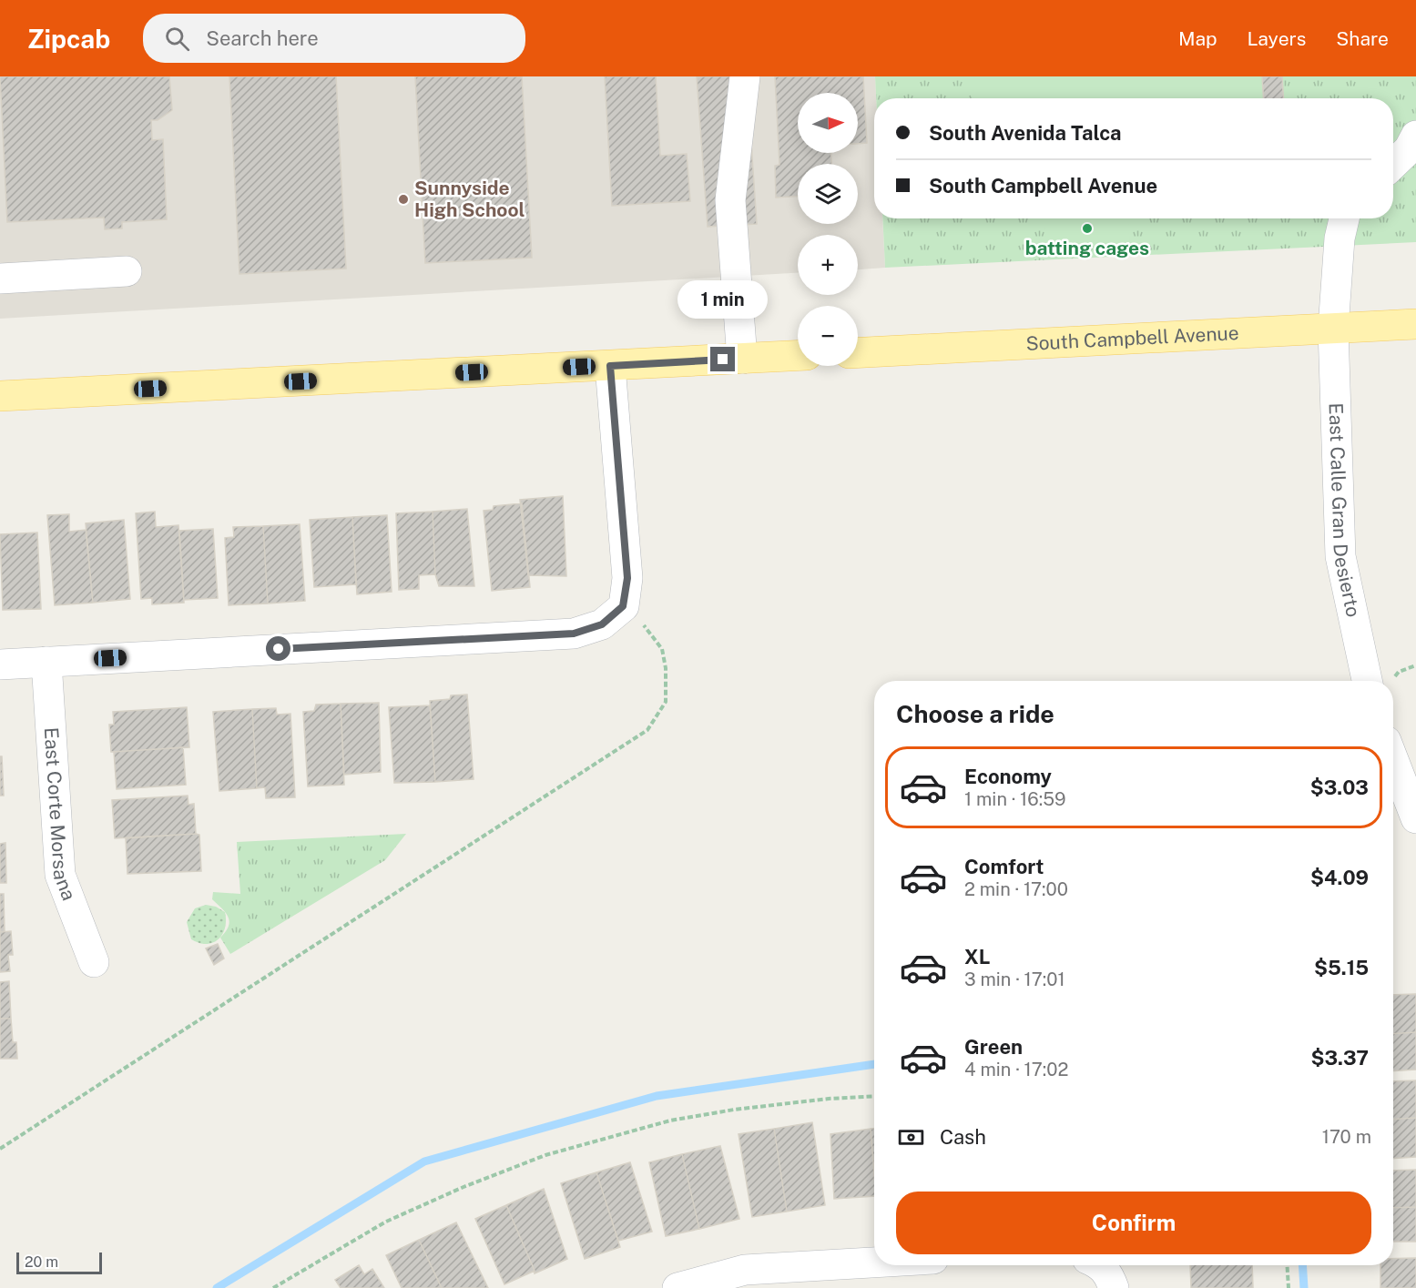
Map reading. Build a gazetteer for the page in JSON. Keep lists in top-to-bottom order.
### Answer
{
  "streets": {
    "main road": ["South Campbell Avenue"],
    "street": ["East Calle Gran Desierto", "East Corte Morsana"]
  },
  "crossings": [
    ["South Campbell Avenue", "East Calle Gran Desierto"]
  ],
  "places": ["Sunnyside High School", "batting cages"],
  "scale_bar": "20 m",
  "north": "right",
  "page": {
    "header": "Zipcab",
    "search": "Search here",
    "nav": ["Map", "Layers", "Share"],
    "map_buttons": ["+", "−"],
    "banner": ["South Avenida Talca", "South Campbell Avenue"],
    "bubble": "1 min",
    "heading": "Choose a ride",
    "list": [
      {
        "name": "Economy",
        "note": "1 min · 16:59",
        "value": "$3.03"
      },
      {
        "name": "Comfort",
        "note": "2 min · 17:00",
        "value": "$4.09"
      },
      {
        "name": "XL",
        "note": "3 min · 17:01",
        "value": "$5.15"
      },
      {
        "name": "Green",
        "note": "4 min · 17:02",
        "value": "$3.37"
      }
    ],
    "pay": ["Cash", "170 m"],
    "buttons": "Confirm",
    "scale": "20 m"
  }
}
